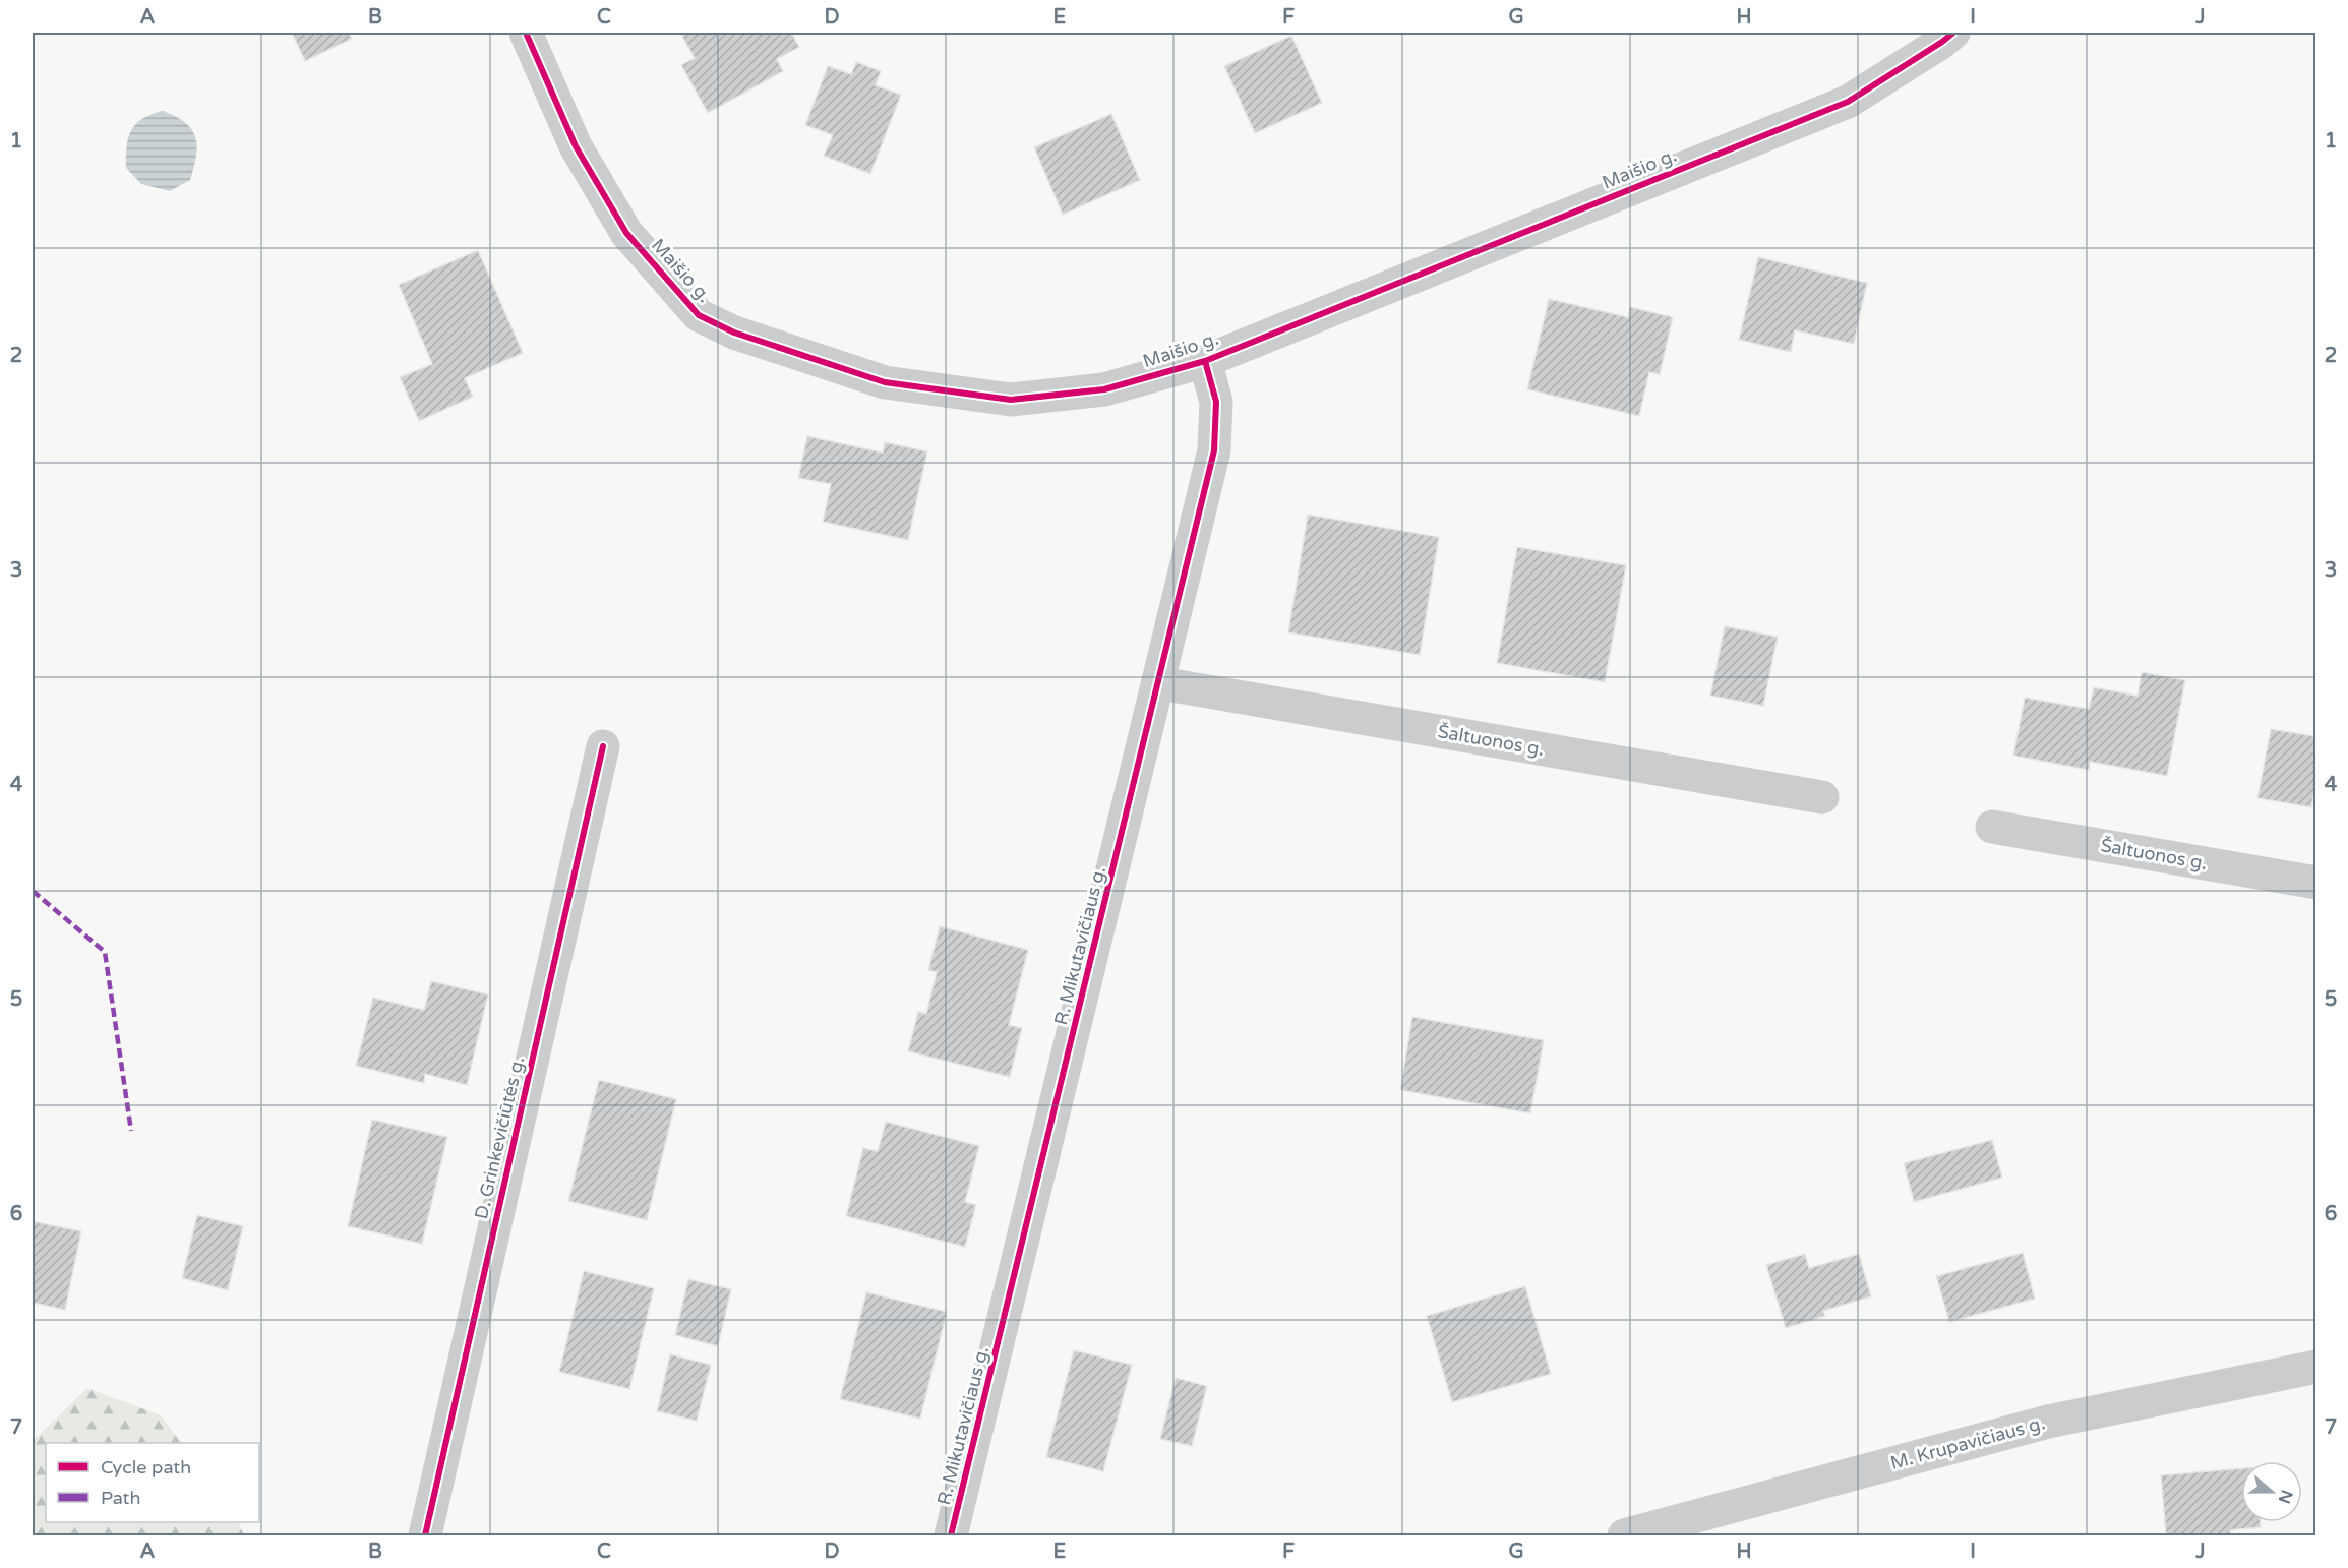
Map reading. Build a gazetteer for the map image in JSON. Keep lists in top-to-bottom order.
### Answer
{
  "streets": {
    "street": [
      "Maišio g.",
      "Šaltuonos g.",
      "R. Mikutavičiaus g.",
      "D. Grinkevičiūtės g.",
      "M. Krupavičiaus g."
    ]
  },
  "crossings": [
    ["Maišio g.", "R. Mikutavičiaus g."],
    ["Šaltuonos g.", "R. Mikutavičiaus g."]
  ],
  "legend": ["Cycle path", "Path"],
  "north": "right",
  "grid": {
    "columns": [
      "A",
      "B",
      "C",
      "D",
      "E",
      "F",
      "G",
      "H",
      "I",
      "J"
    ],
    "rows": [
      "1",
      "2",
      "3",
      "4",
      "5",
      "6",
      "7"
    ]
  }
}
